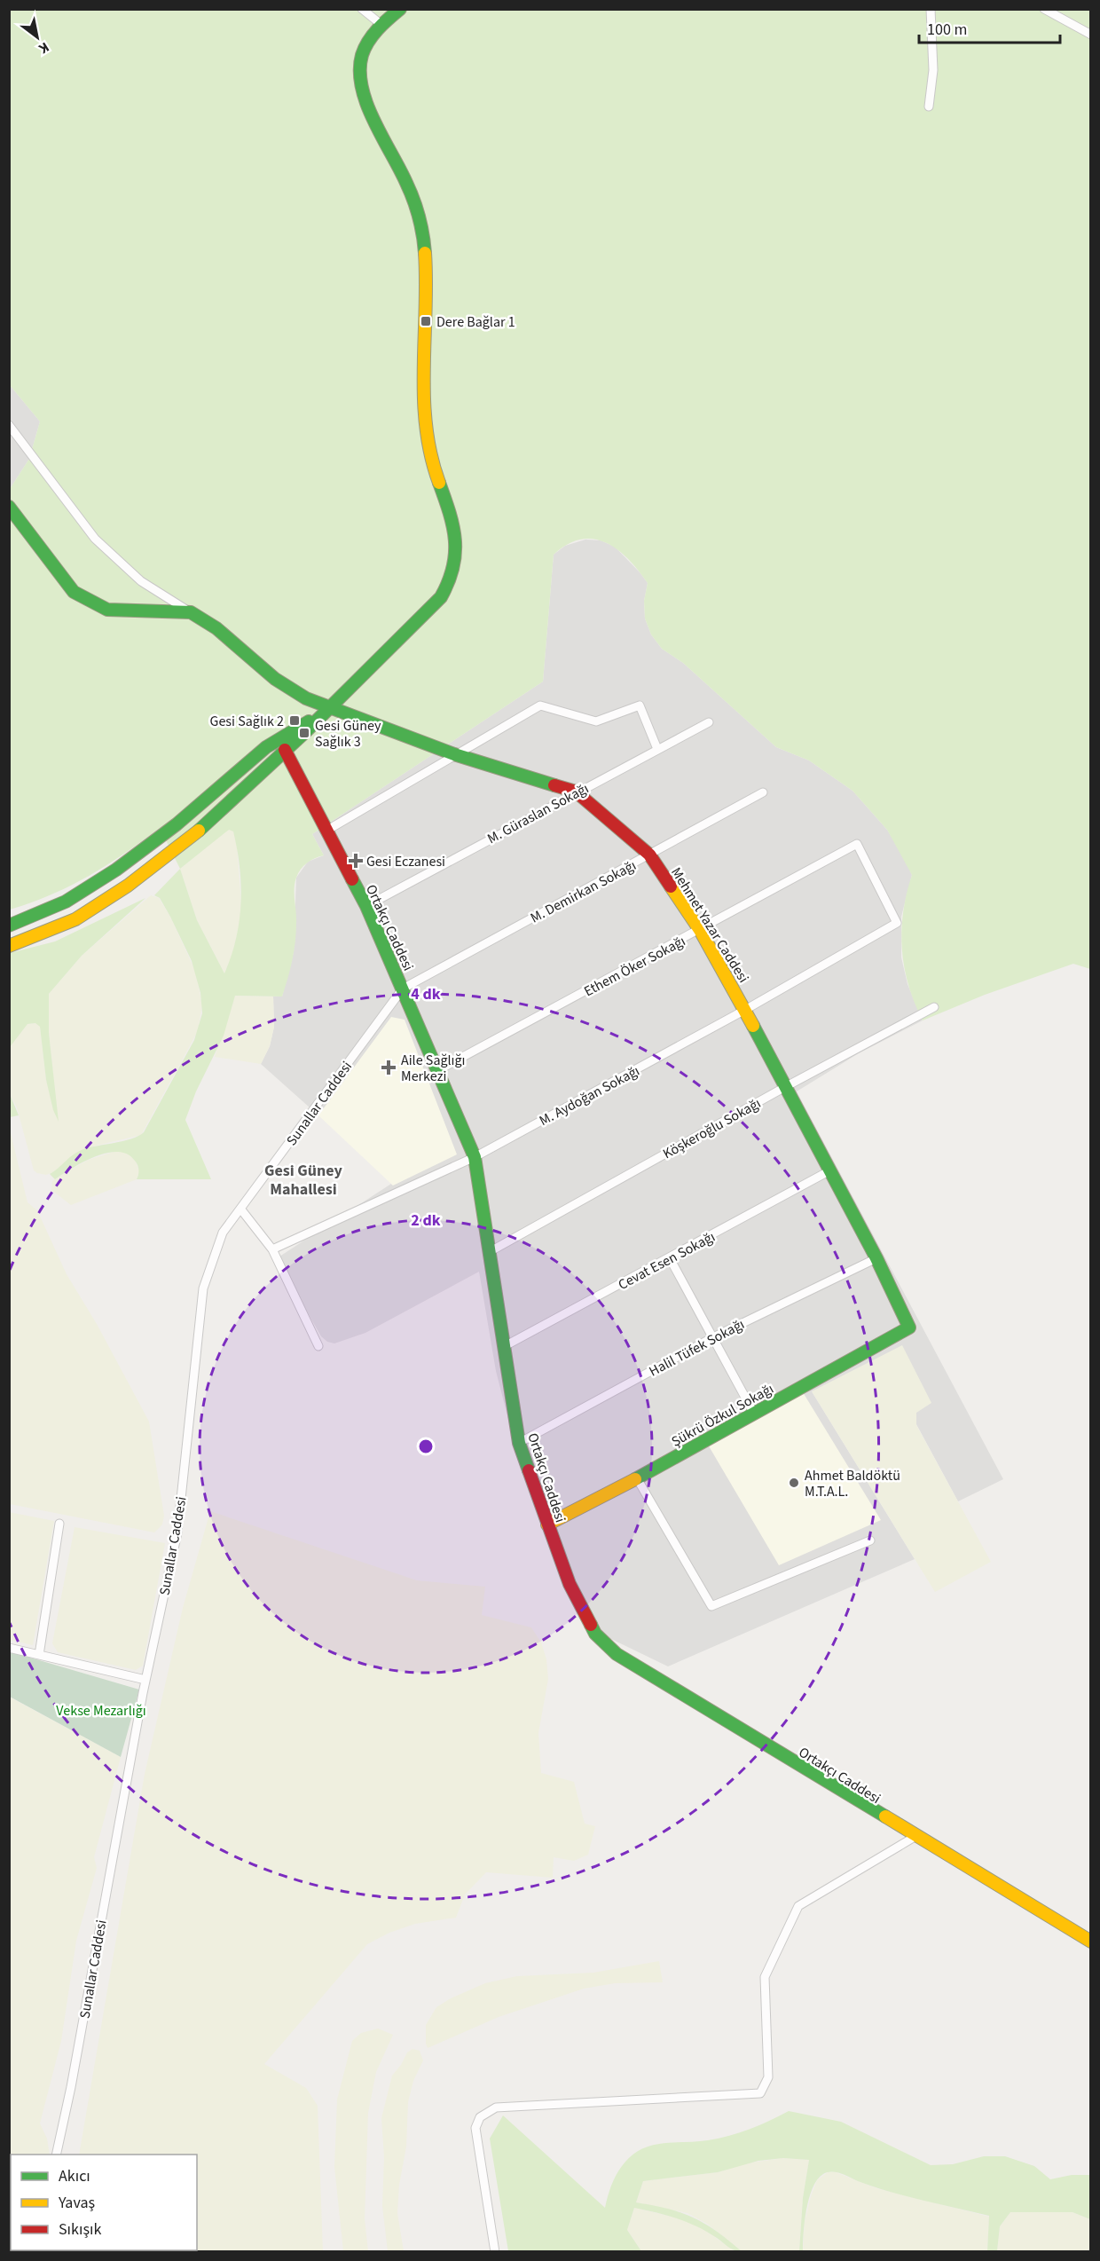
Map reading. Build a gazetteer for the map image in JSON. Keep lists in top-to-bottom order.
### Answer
{
  "streets": {
    "street": [
      "M. Güraslan Sokağı",
      "M. Demirkan Sokağı",
      "Mehmet Yazar Caddesi",
      "Ortakçı Caddesi",
      "Ethem Öker Sokağı",
      "M. Aydoğan Sokağı",
      "Sunallar Caddesi",
      "Köşkeroğlu Sokağı",
      "Cevat Esen Sokağı",
      "Halil Tüfek Sokağı",
      "Şükrü Özkul Sokağı"
    ]
  },
  "crossings": [
    ["M. Güraslan Sokağı", "Mehmet Yazar Caddesi"],
    ["M. Güraslan Sokağı", "Ortakçı Caddesi"],
    ["M. Demirkan Sokağı", "Mehmet Yazar Caddesi"],
    ["M. Demirkan Sokağı", "Ortakçı Caddesi"],
    ["M. Demirkan Sokağı", "Sunallar Caddesi"],
    ["Mehmet Yazar Caddesi", "Ethem Öker Sokağı"],
    ["Mehmet Yazar Caddesi", "M. Aydoğan Sokağı"],
    ["Mehmet Yazar Caddesi", "Köşkeroğlu Sokağı"],
    ["Mehmet Yazar Caddesi", "Cevat Esen Sokağı"],
    ["Mehmet Yazar Caddesi", "Halil Tüfek Sokağı"],
    ["Mehmet Yazar Caddesi", "Şükrü Özkul Sokağı"],
    ["Ortakçı Caddesi", "Ethem Öker Sokağı"],
    ["Ortakçı Caddesi", "M. Aydoğan Sokağı"],
    ["Ortakçı Caddesi", "Sunallar Caddesi"],
    ["Ortakçı Caddesi", "Köşkeroğlu Sokağı"],
    ["Ortakçı Caddesi", "Cevat Esen Sokağı"],
    ["Ortakçı Caddesi", "Halil Tüfek Sokağı"],
    ["Ortakçı Caddesi", "Şükrü Özkul Sokağı"],
    ["Ethem Öker Sokağı", "M. Aydoğan Sokağı"]
  ],
  "districts": ["Gesi Güney Mahallesi"],
  "parks": ["Vekse Mezarlığı"],
  "places": {
    "transit": ["Dere Bağlar 1", "Gesi Sağlık 2", "Gesi Güney Sağlık 3"],
    "health": ["Gesi Eczanesi", "Aile Sağlığı Merkezi"],
    "other": ["Ahmet Baldöktü M.T.A.L."]
  },
  "legend": ["Akıcı", "Yavaş", "Sıkışık"],
  "scale_bar": "100 m",
  "north": "bottom right",
  "rings": ["4 dk", "2 dk"]
}
